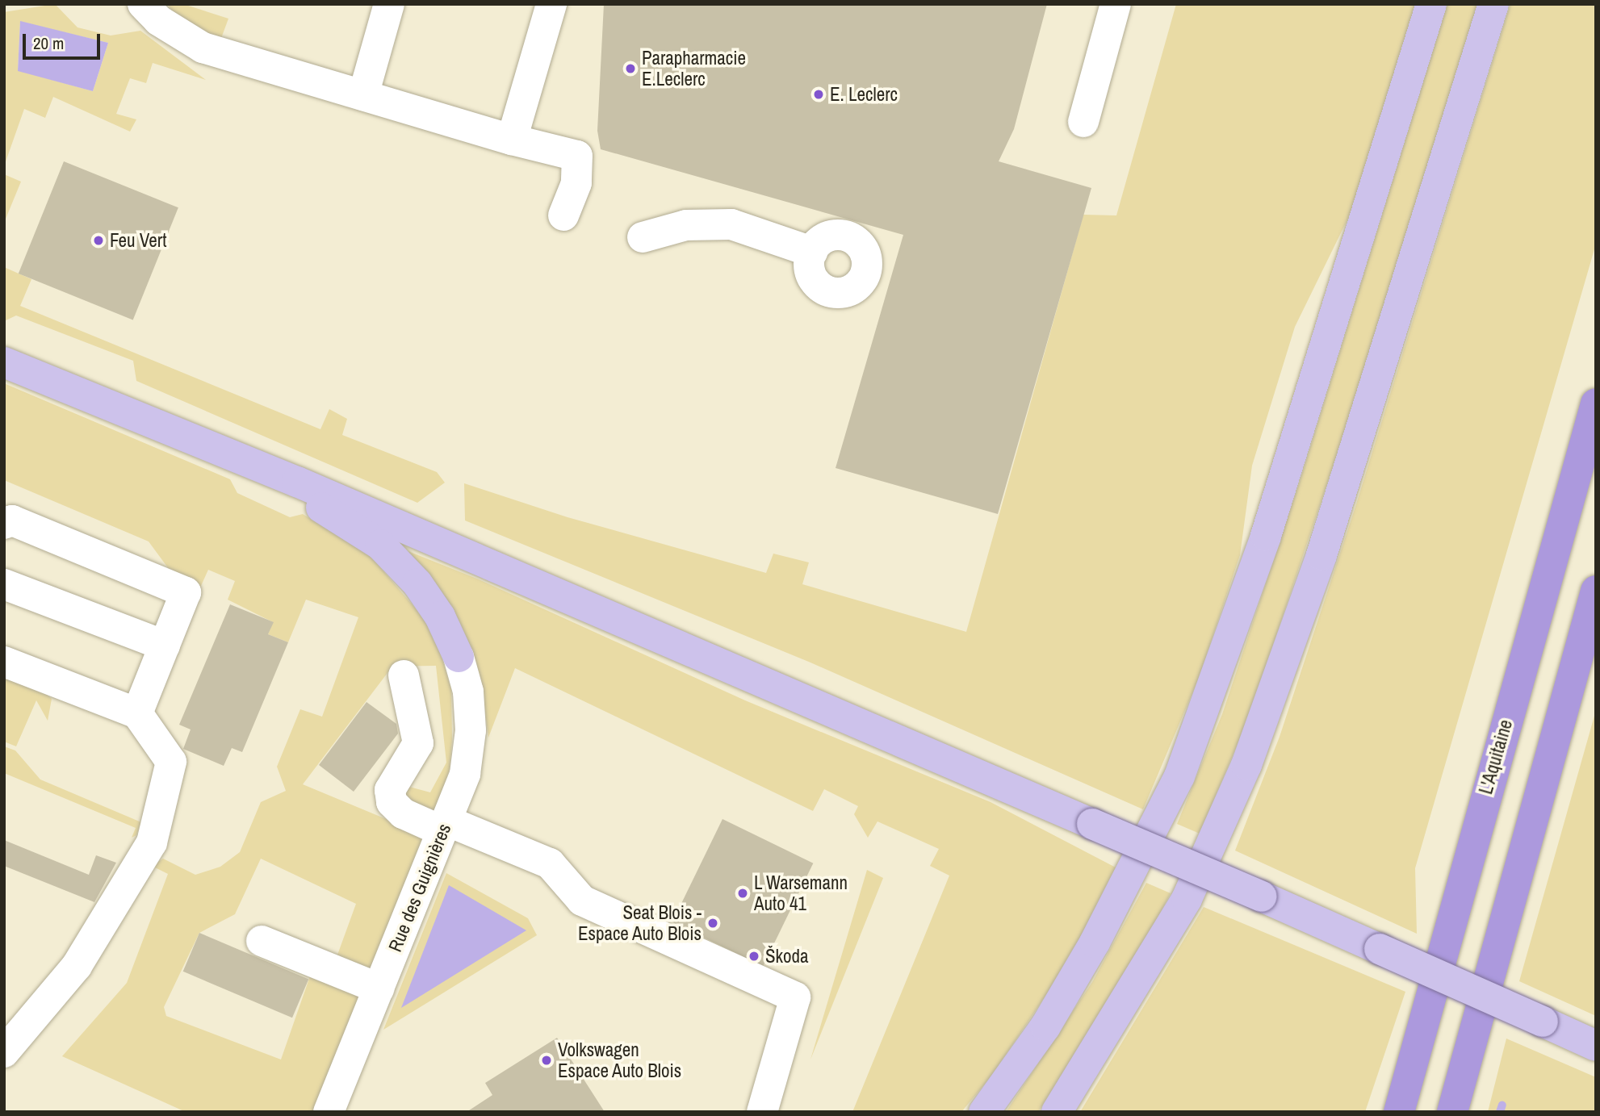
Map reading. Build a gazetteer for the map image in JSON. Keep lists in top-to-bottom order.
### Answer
{
  "streets": {
    "highway": ["L'Aquitaine"],
    "street": ["Rue des Guignières"]
  },
  "places": [
    "Parapharmacie E.Leclerc",
    "E. Leclerc",
    "Feu Vert",
    "L Warsemann Auto 41",
    "Seat Blois - Espace Auto Blois",
    "Škoda",
    "Volkswagen Espace Auto Blois"
  ],
  "scale_bar": "20 m"
}
